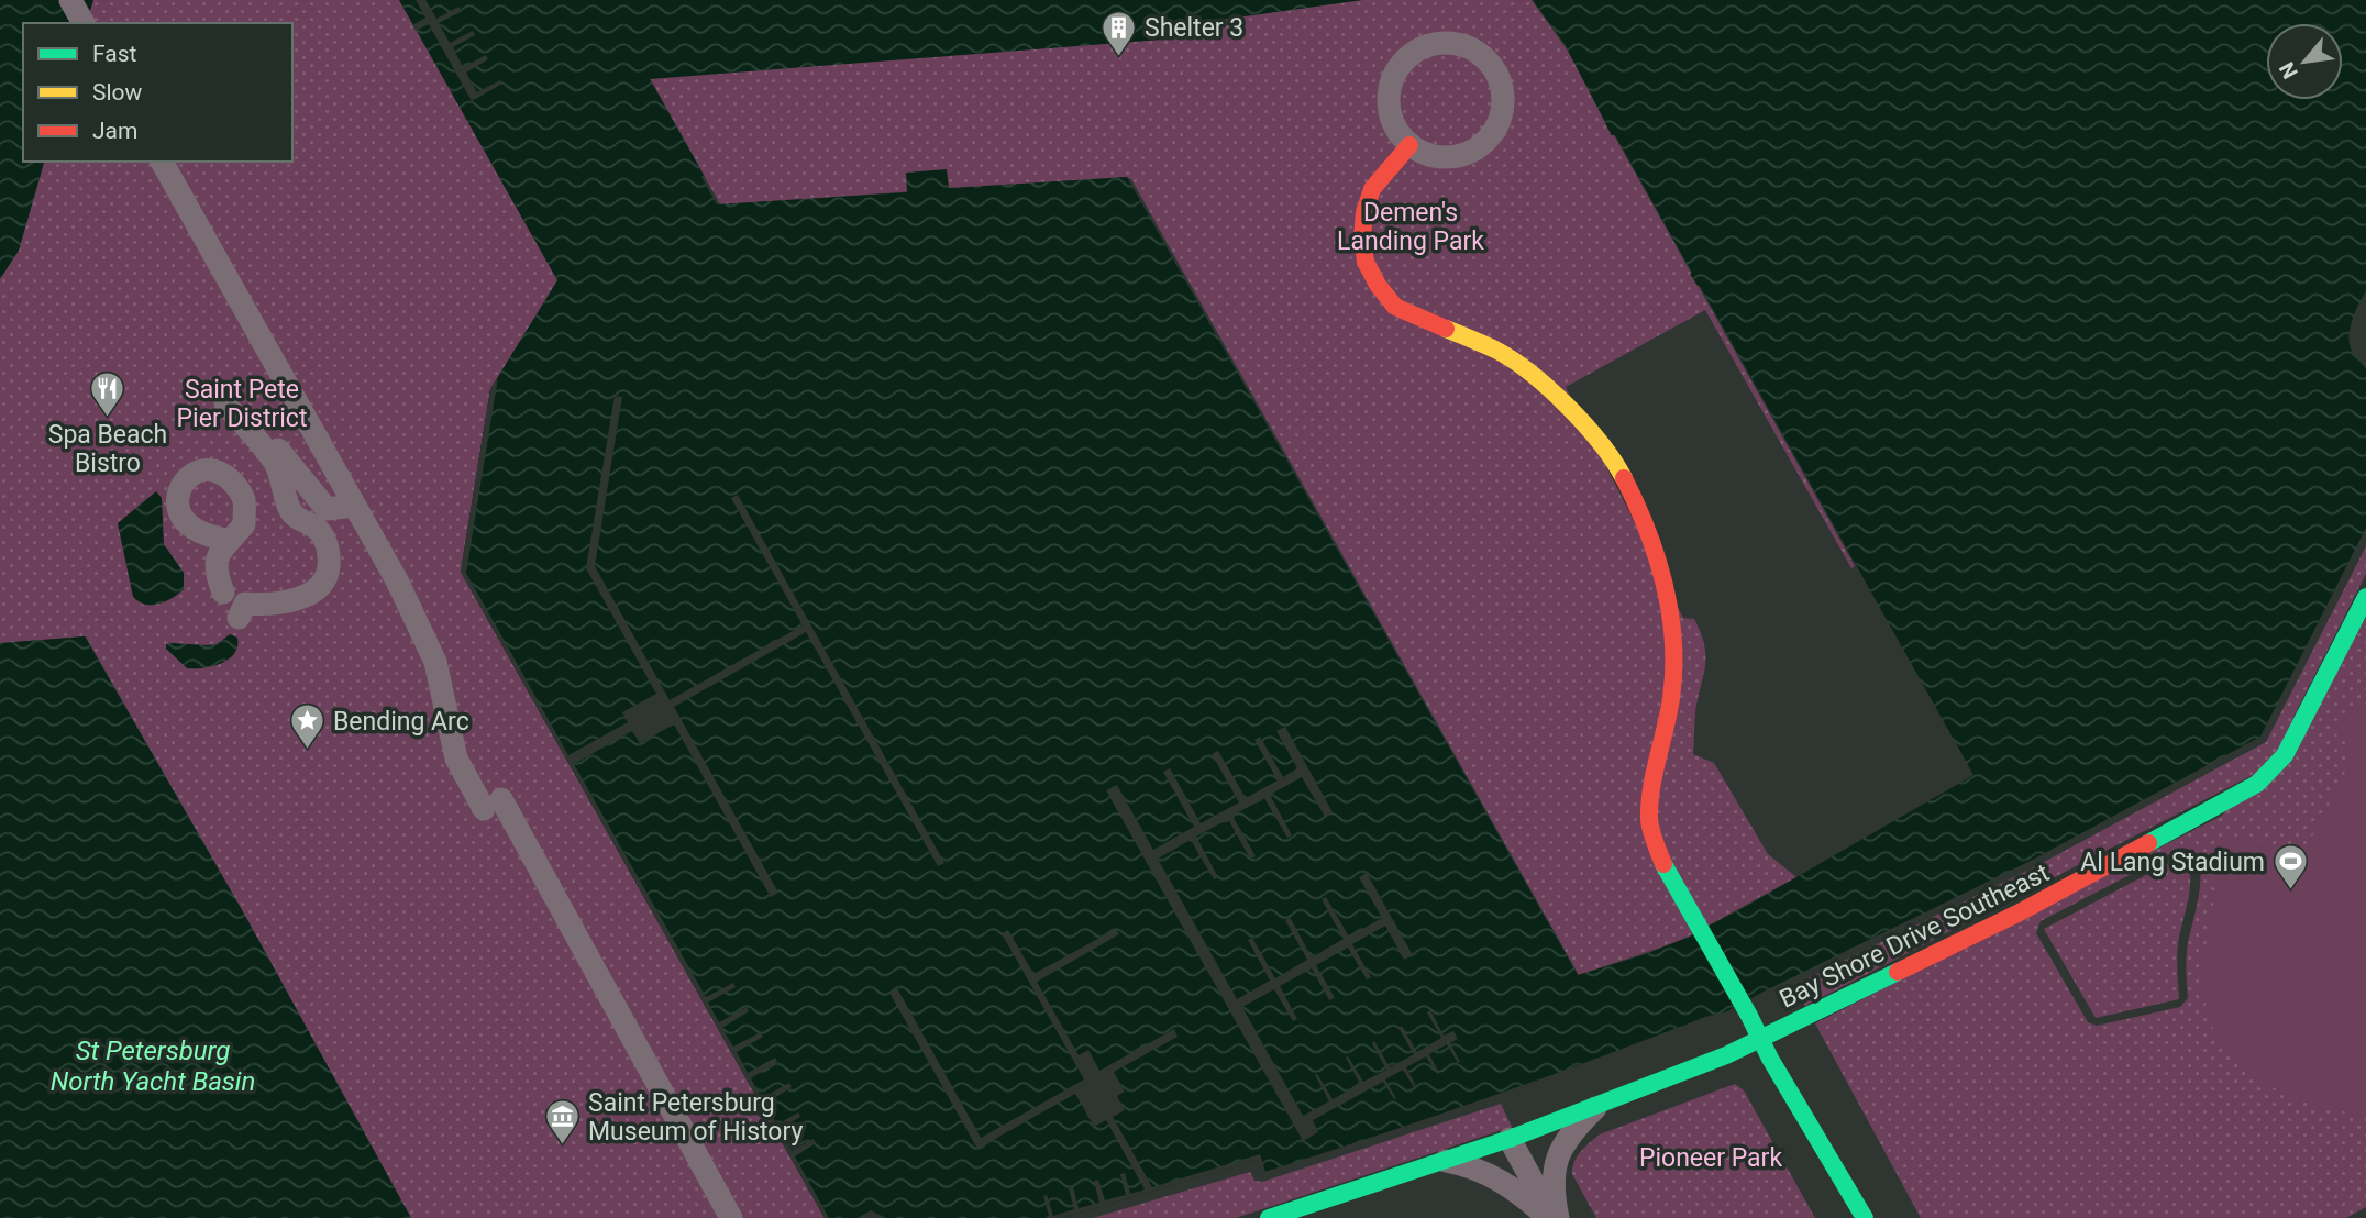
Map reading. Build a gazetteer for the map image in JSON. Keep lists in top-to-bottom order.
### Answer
{
  "streets": {
    "street": ["Bay Shore Drive Southeast"]
  },
  "water": ["St Petersburg North Yacht Basin"],
  "parks": ["Demen's Landing Park", "Saint Pete Pier District", "Pioneer Park"],
  "places": {
    "building": ["Shelter 3"],
    "restaurant": ["Spa Beach Bistro"],
    "place": ["Bending Arc"],
    "sports": ["Al Lang Stadium"],
    "museum": ["Saint Petersburg Museum of History"]
  },
  "legend": ["Fast", "Slow", "Jam"],
  "north": "bottom left"
}
